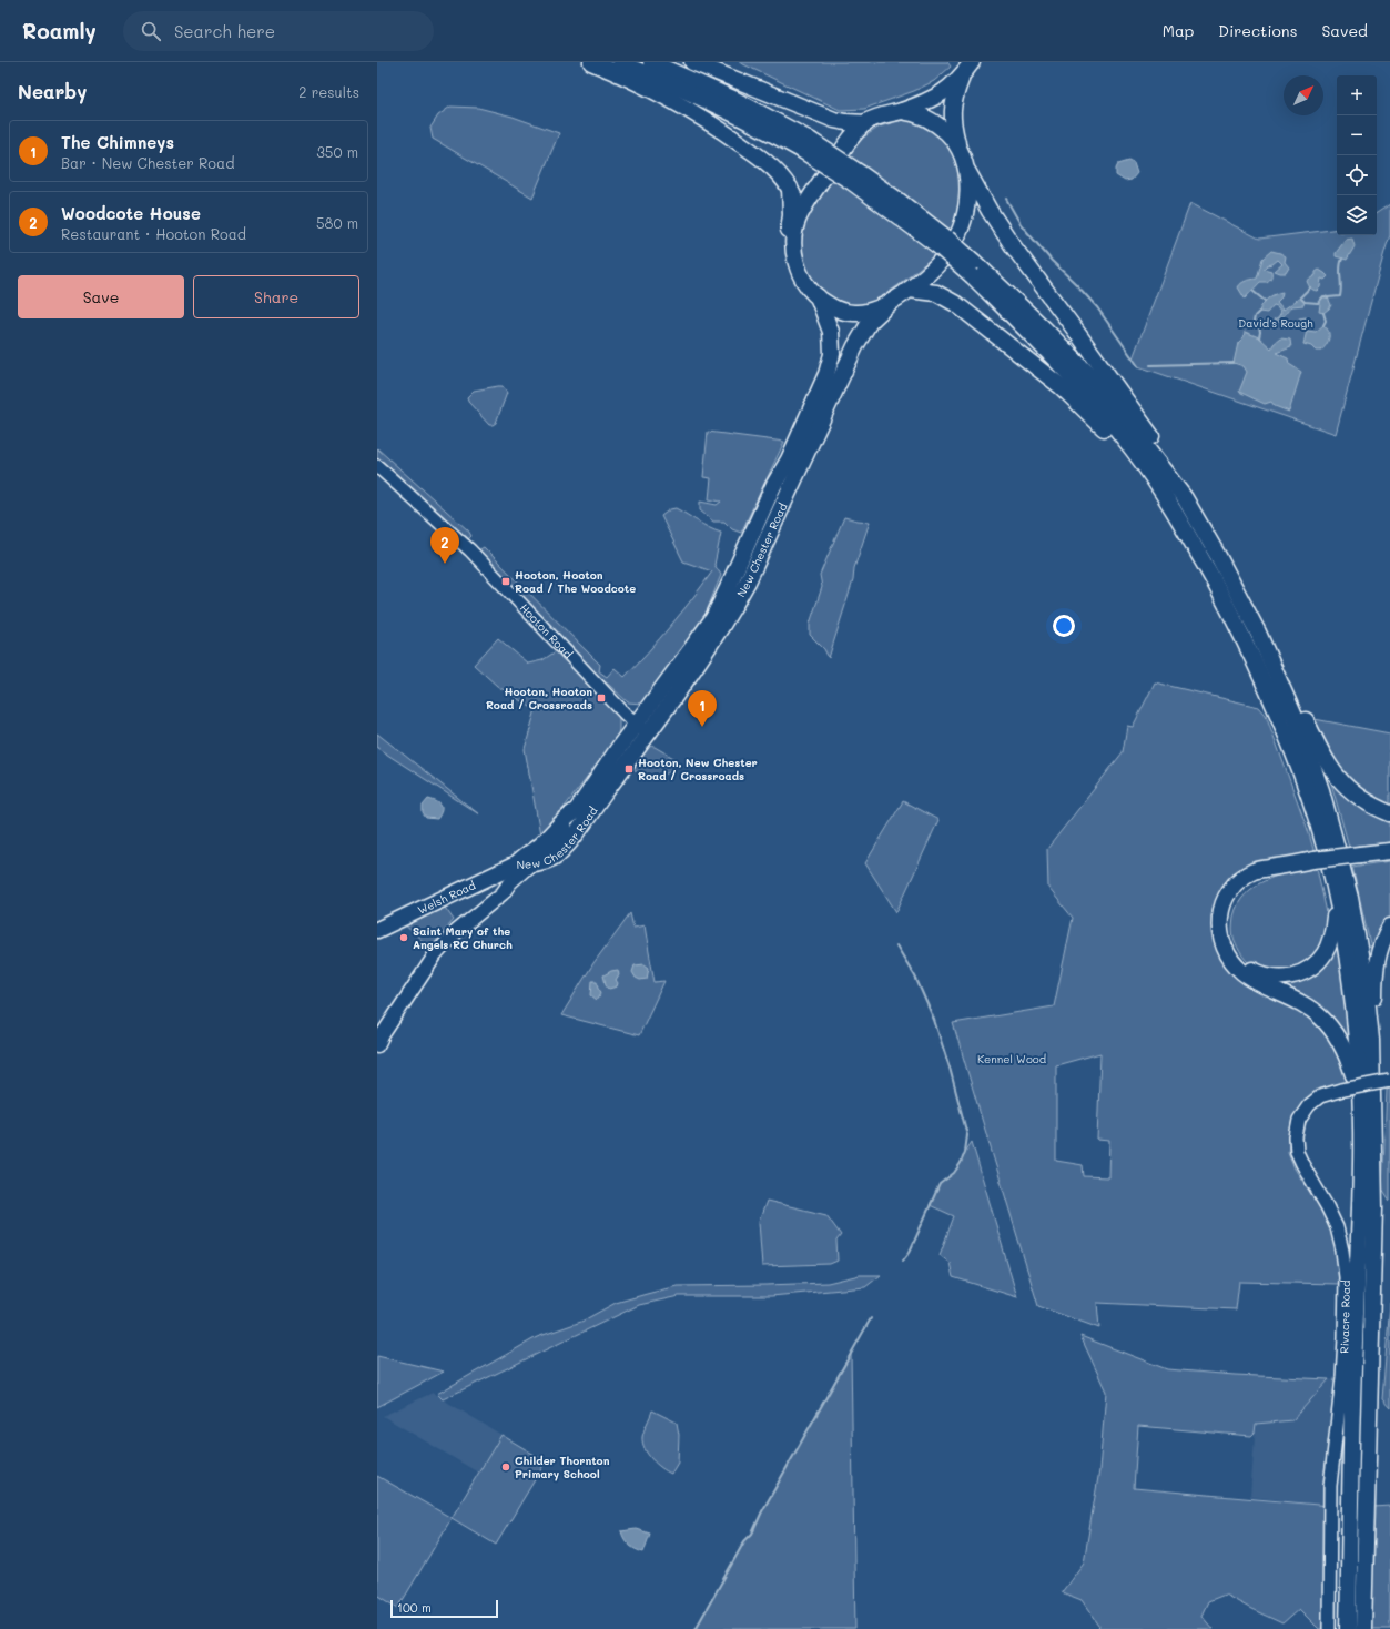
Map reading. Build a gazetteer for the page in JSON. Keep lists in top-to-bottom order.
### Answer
{
  "streets": {
    "highway": ["New Chester Road", "Welsh Road"],
    "main road": ["Hooton Road", "Rivacre Road"]
  },
  "crossings": [
    ["New Chester Road", "Hooton Road"],
    ["New Chester Road", "Welsh Road"]
  ],
  "parks": ["David's Rough", "Kennel Wood"],
  "places": {
    "transit": ["Hooton, Hooton Road / The Woodcote", "Hooton, Hooton Road / Crossroads", "Hooton, New Chester Road / Crossroads"],
    "other": ["Saint Mary of the Angels RC Church", "Childer Thornton Primary School"]
  },
  "scale_bar": "100 m",
  "north": "top right",
  "page": {
    "header": "Roamly",
    "search": "Search here",
    "nav": ["Map", "Directions", "Saved"],
    "heading": ["Nearby", "2 results"],
    "map_buttons": ["+", "−"],
    "list": [
      {
        "mark": "1",
        "name": "The Chimneys",
        "note": "Bar · New Chester Road",
        "value": "350 m"
      },
      {
        "mark": "2",
        "name": "Woodcote House",
        "note": "Restaurant · Hooton Road",
        "value": "580 m"
      }
    ],
    "buttons": ["Save", "Share"],
    "pins": ["2", "1"],
    "scale": "100 m"
  }
}
